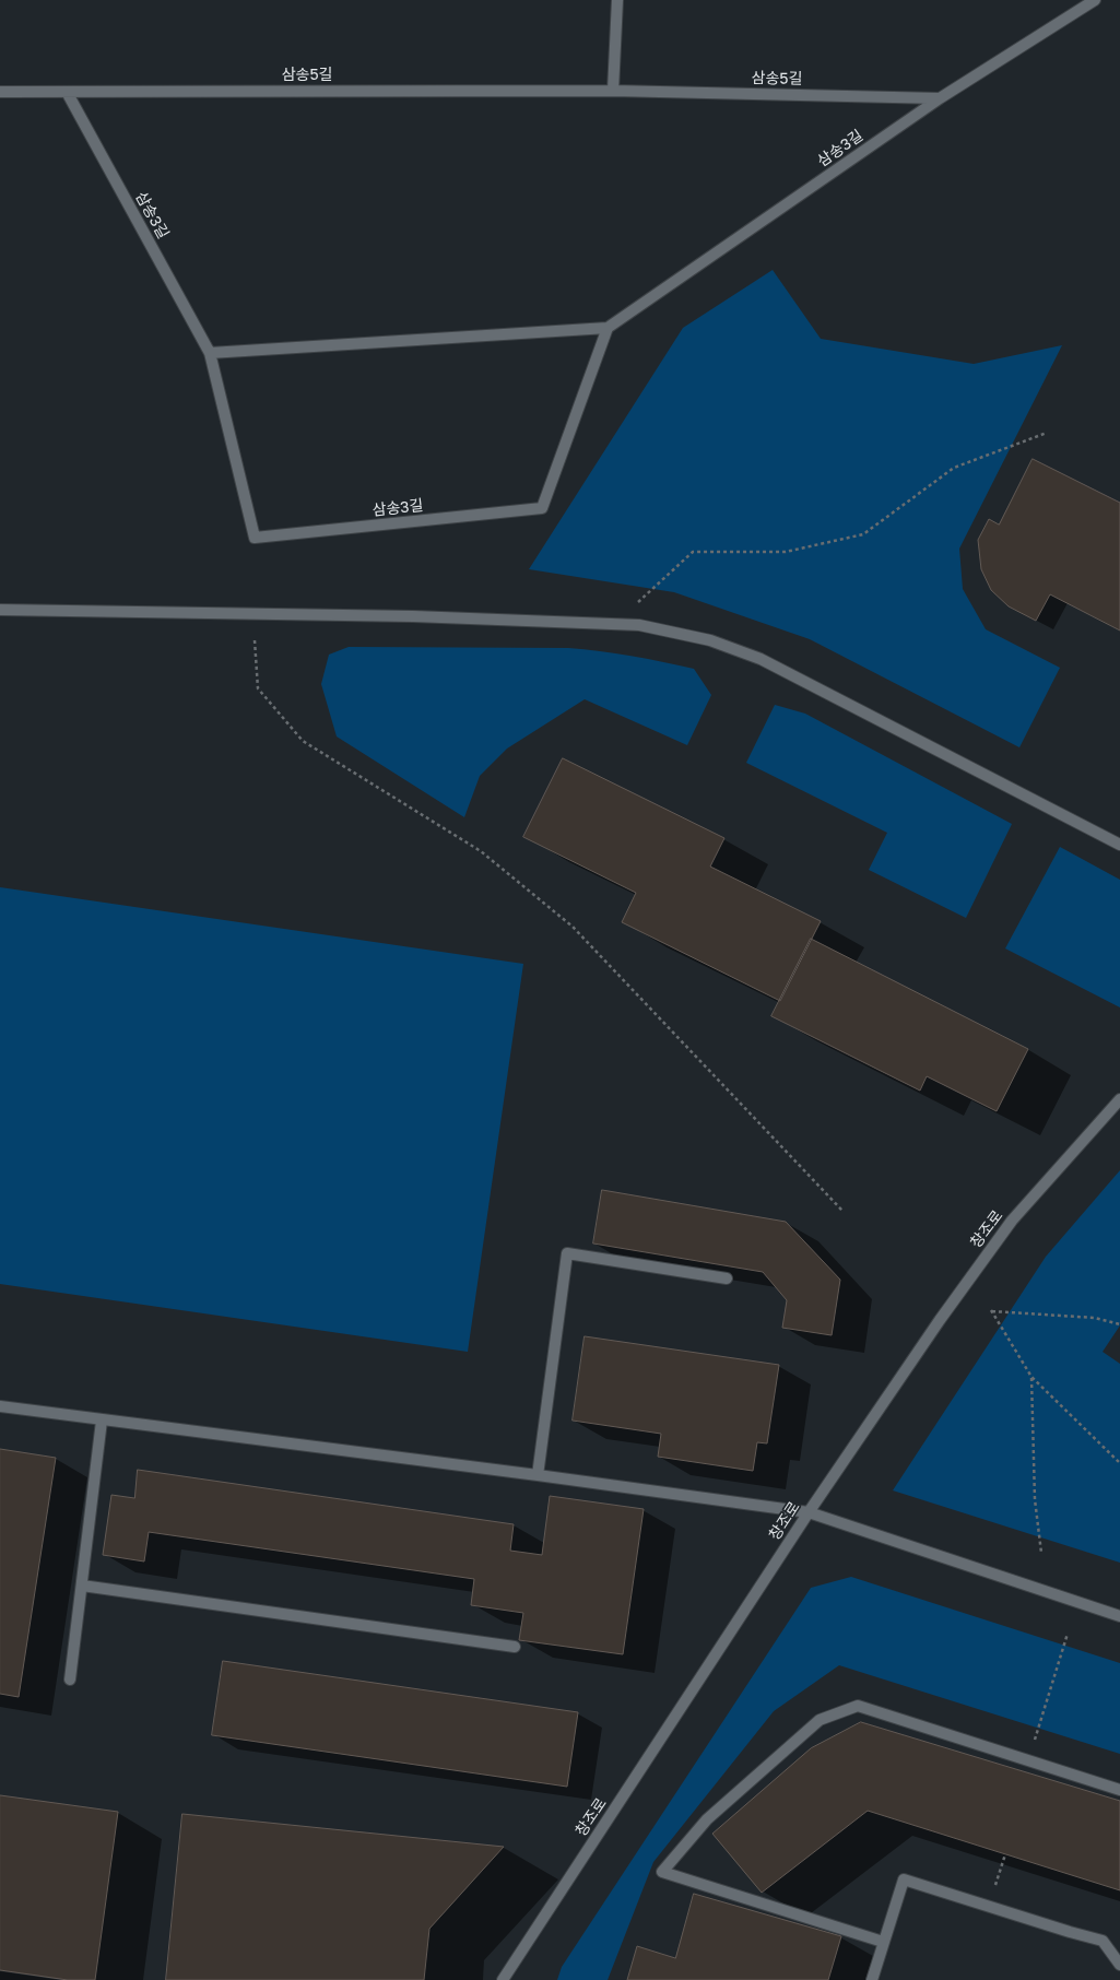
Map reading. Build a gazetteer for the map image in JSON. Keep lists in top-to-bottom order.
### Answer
{
  "streets": {
    "street": ["삼송5길", "삼송3길", "창조로"]
  },
  "crossings": [
    ["삼송5길", "삼송3길"]
  ]
}
